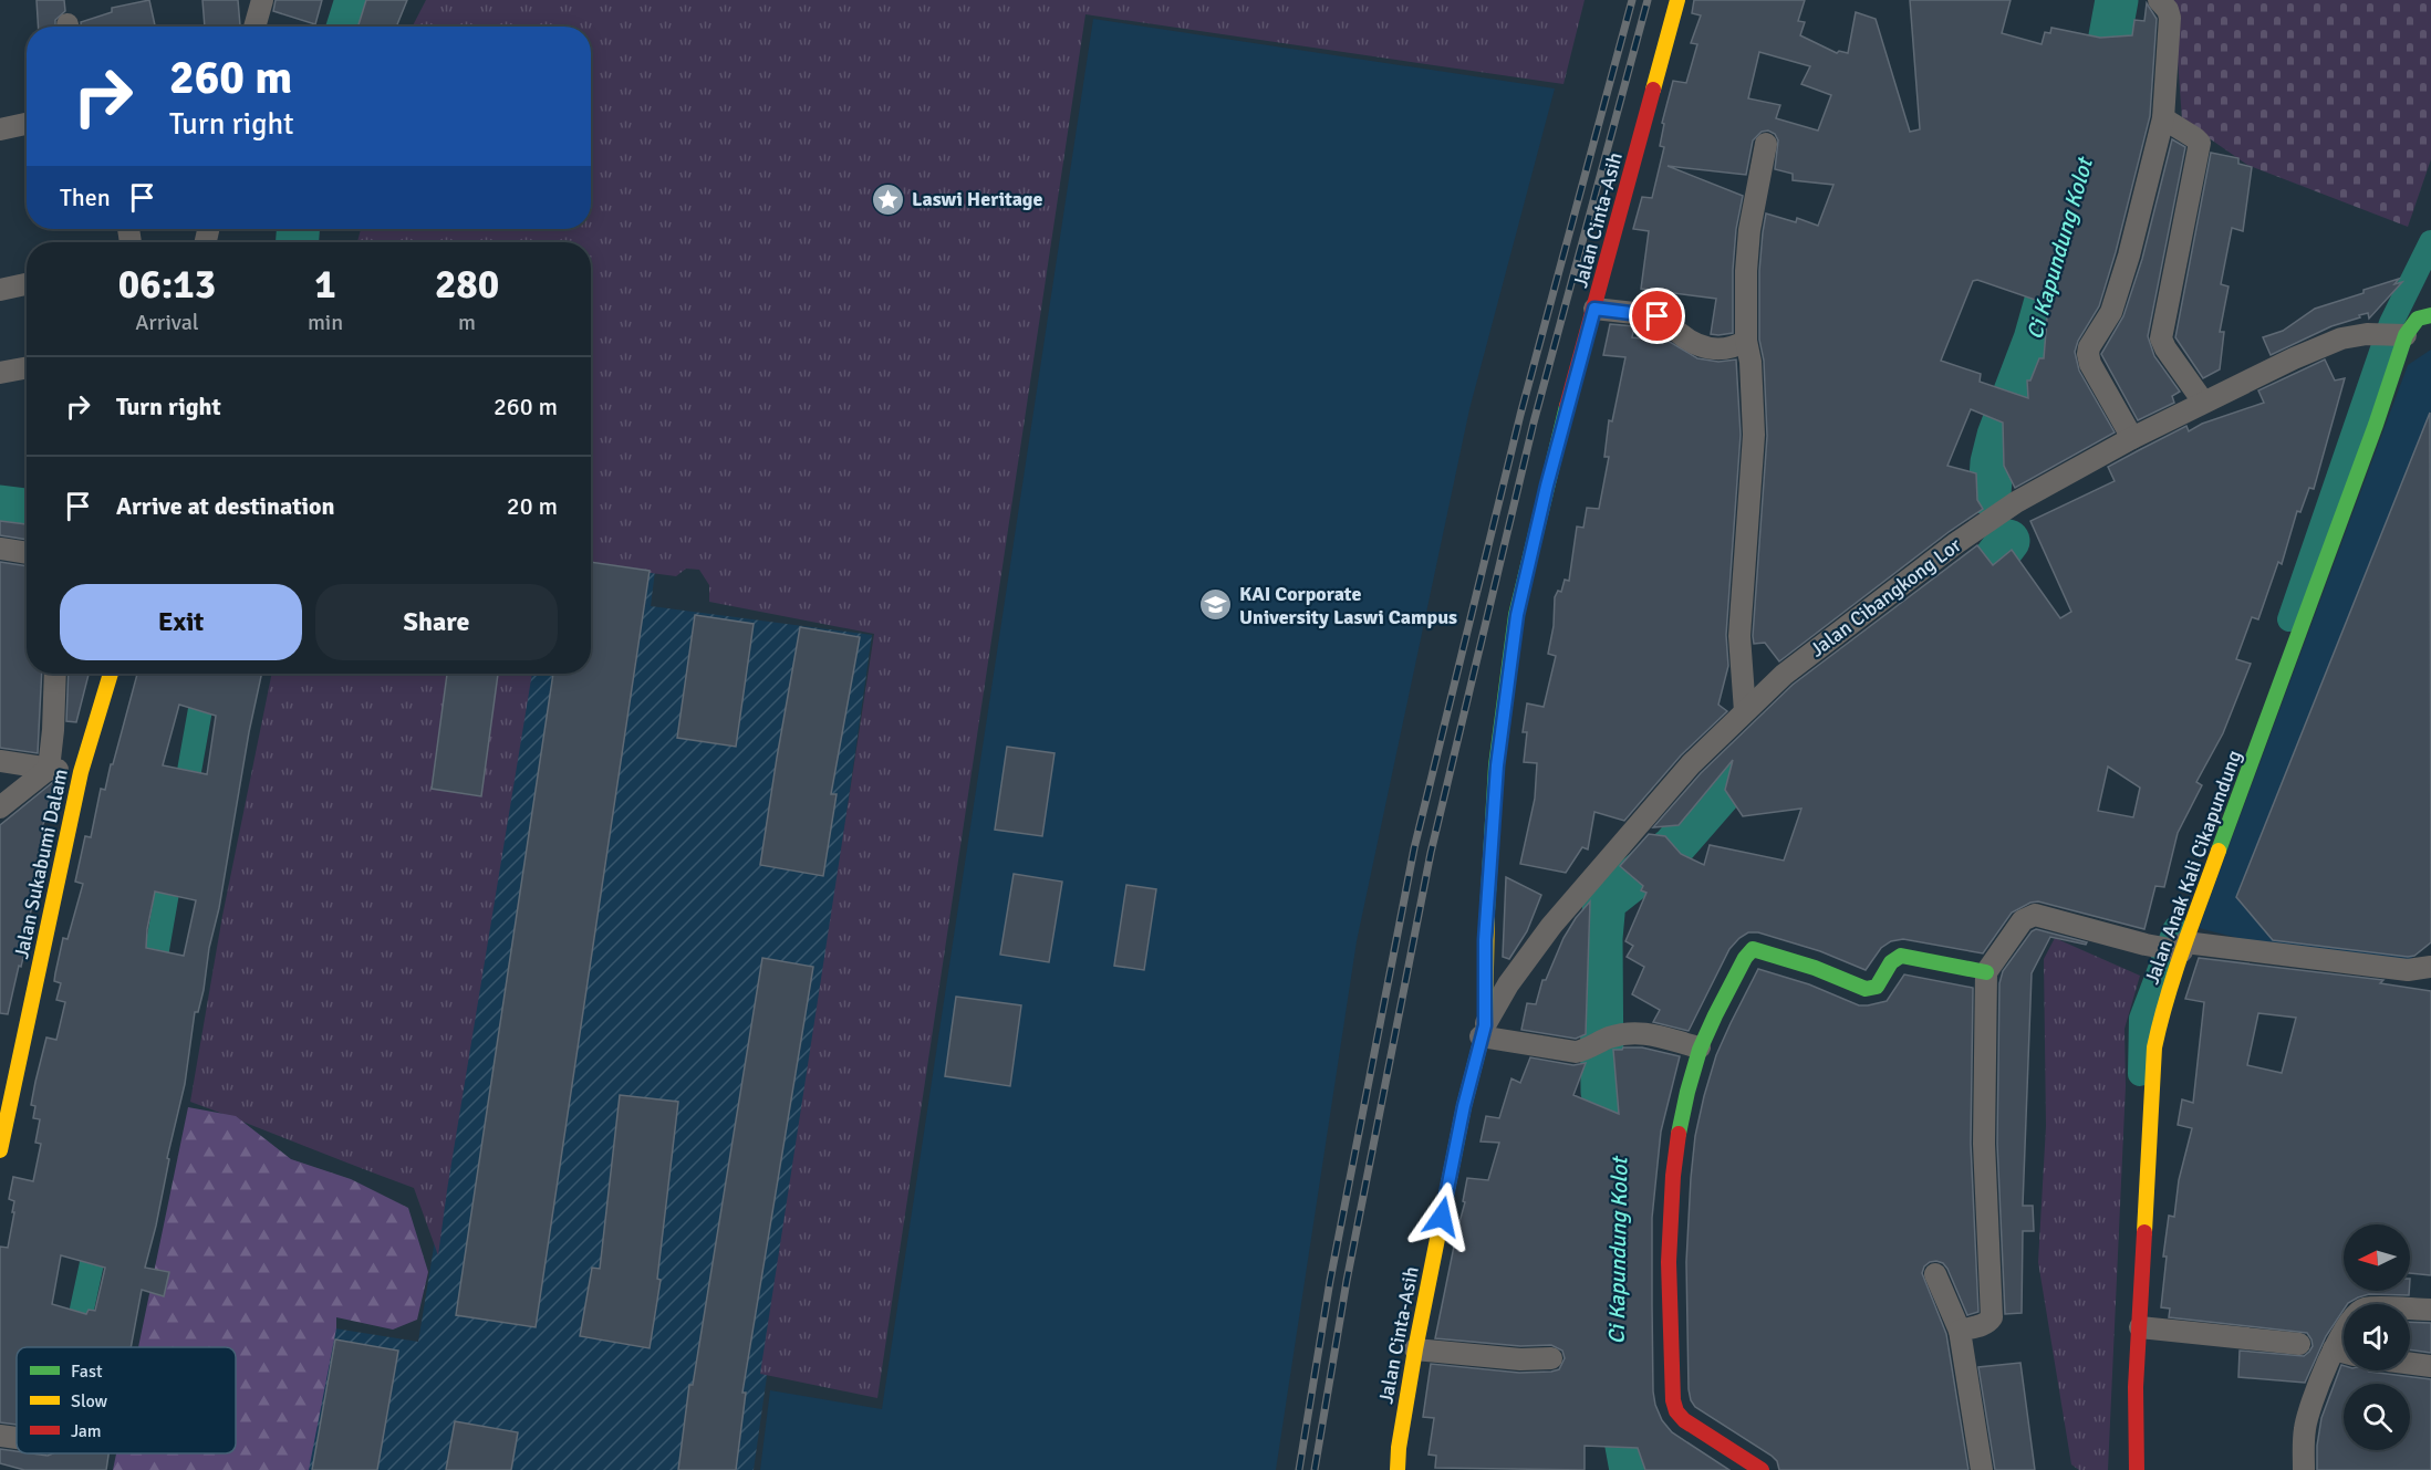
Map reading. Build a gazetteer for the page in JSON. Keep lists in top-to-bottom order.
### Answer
{
  "streets": {
    "street": [
      "Jalan Cinta-Asih",
      "Jalan Cibangkong Lor",
      "Jalan Sukabumi Dalam",
      "Jalan Anak Kali Cikapundung"
    ]
  },
  "crossings": [
    ["Jalan Cinta-Asih", "Jalan Cibangkong Lor"],
    ["Jalan Cibangkong Lor", "Jalan Anak Kali Cikapundung"]
  ],
  "water": ["Ci Kapundung Kolot"],
  "places": {
    "place": ["Laswi Heritage"],
    "school or university": ["KAI Corporate University Laswi Campus"]
  },
  "legend": ["Fast", "Slow", "Jam"],
  "north": "left",
  "page": {
    "turn": ["260 m", "Turn right"],
    "then": "Then",
    "eta": [
      "06:13",
      "Arrival",
      "1",
      "min",
      "280",
      "m"
    ],
    "list": [
      {
        "name": "Turn right",
        "value": "260 m"
      },
      {
        "name": "Arrive at destination",
        "value": "20 m"
      }
    ],
    "buttons": ["Exit", "Share"]
  }
}
